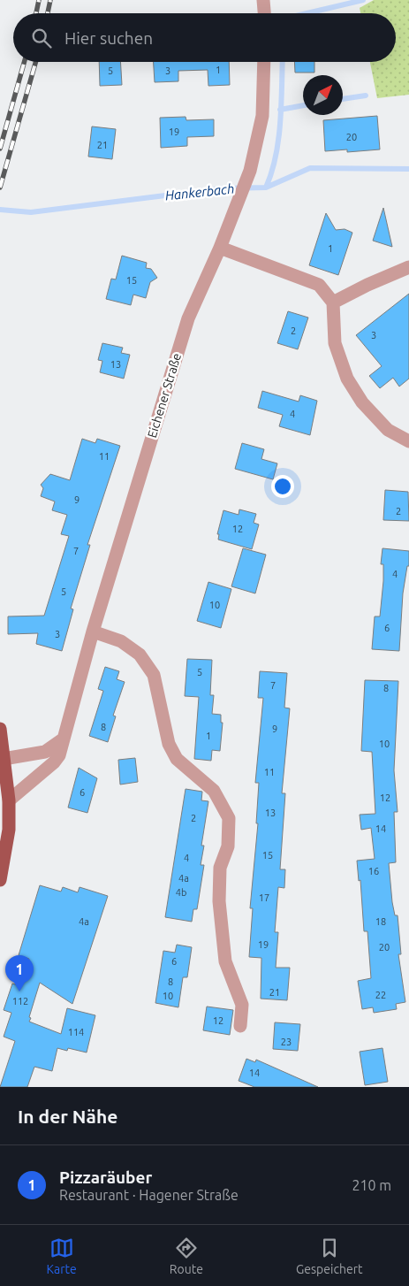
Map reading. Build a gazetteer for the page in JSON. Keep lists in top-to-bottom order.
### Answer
{
  "streets": {
    "street": ["Eichener Straße"]
  },
  "water": ["Hankerbach"],
  "house_numbers": [
    "1",
    "5",
    "3",
    "19",
    "20",
    "21",
    "1",
    "15",
    "2",
    "3",
    "13",
    "4",
    "11",
    "9",
    "2",
    "12",
    "7",
    "4",
    "5",
    "10",
    "6",
    "3",
    "5",
    "7",
    "8",
    "8",
    "9",
    "1",
    "10",
    "11",
    "6",
    "12",
    "13",
    "2",
    "14",
    "15",
    "4",
    "16",
    "4a",
    "4b",
    "17",
    "4a",
    "18",
    "19",
    "20",
    "6",
    "8",
    "21",
    "22",
    "10",
    "112",
    "12",
    "114",
    "23",
    "14"
  ],
  "north": "top right",
  "page": {
    "search": "Hier suchen",
    "pins": "1",
    "heading": "In der Nähe",
    "list": [
      {
        "mark": "1",
        "name": "Pizzaräuber",
        "note": "Restaurant · Hagener Straße",
        "value": "210 m"
      }
    ],
    "nav": ["Karte", "Route", "Gespeichert"]
  }
}
